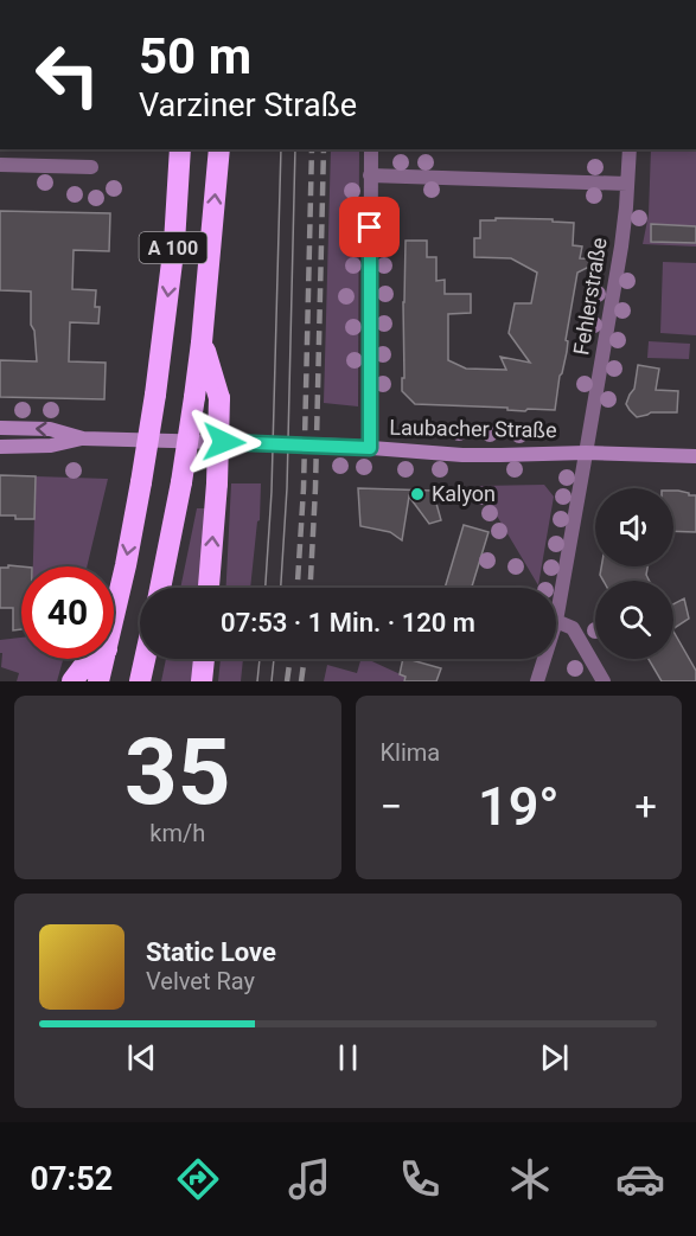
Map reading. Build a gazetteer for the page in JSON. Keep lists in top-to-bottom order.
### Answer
{
  "streets": {
    "highway": ["A 100"],
    "street": ["Fehlerstraße", "Laubacher Straße"]
  },
  "crossings": [
    ["Fehlerstraße", "Laubacher Straße"]
  ],
  "places": ["Kalyon"],
  "page": {
    "turn": ["50 m", "Varziner Straße"],
    "limit": "40",
    "trip": "07:53 · 1 Min. · 120 m",
    "tile": [
      ["35", "km/h"],
      "Klima"
    ],
    "heat": ["−", "19°", "+"],
    "song": ["Static Love", "Velvet Ray"],
    "tabs": "07:52"
  }
}
